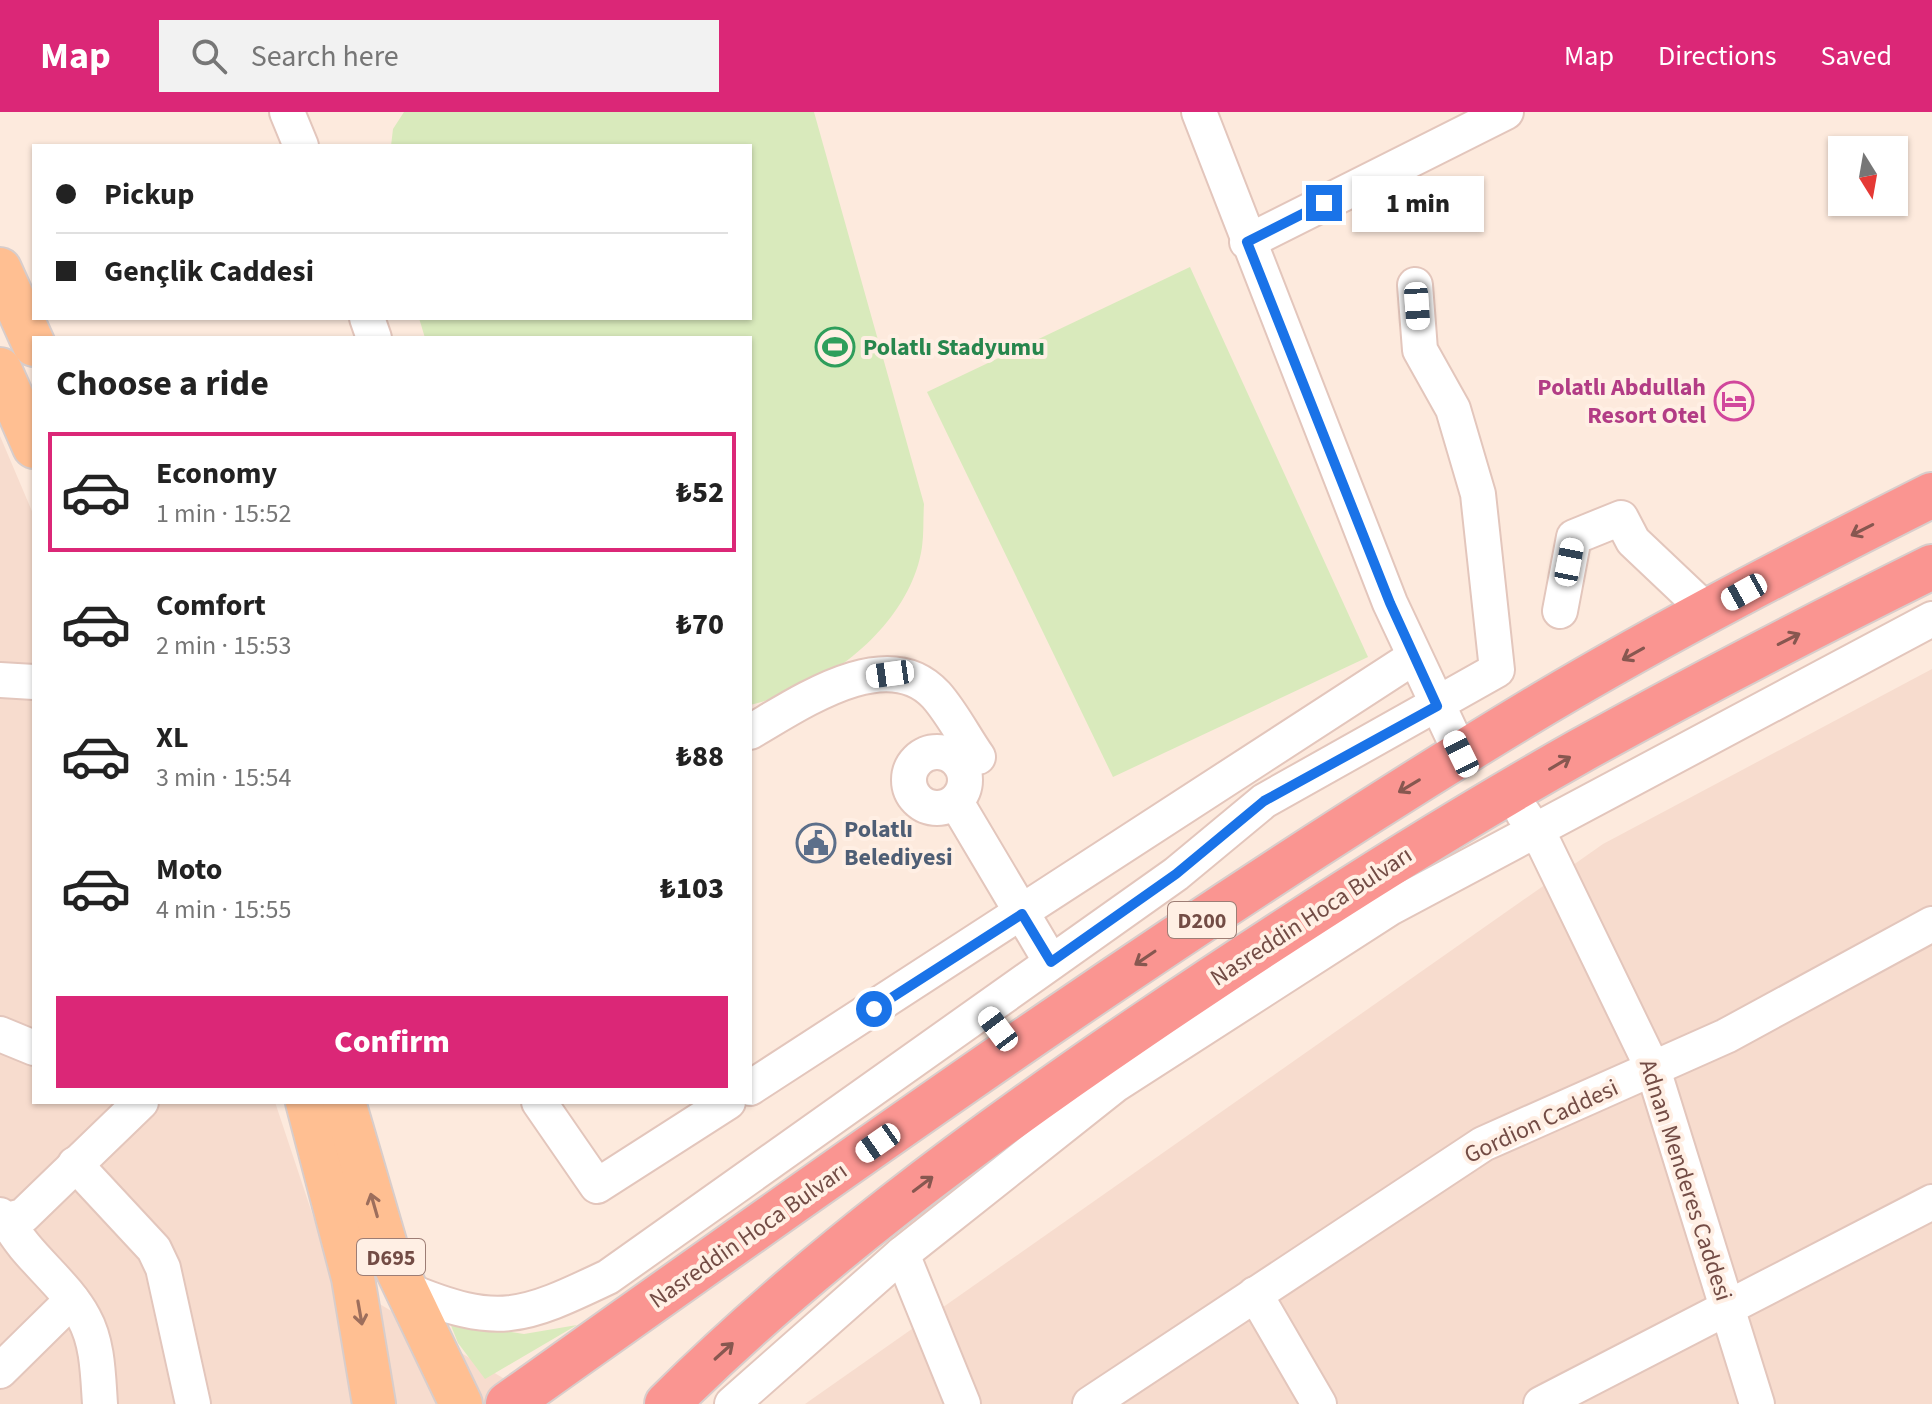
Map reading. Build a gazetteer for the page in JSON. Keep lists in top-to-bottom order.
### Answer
{
  "streets": {
    "highway": ["Nasreddin Hoca Bulvarı", "D200"],
    "main road": ["D695"],
    "street": ["Gordion Caddesi", "Adnan Menderes Caddesi"]
  },
  "crossings": [
    ["Nasreddin Hoca Bulvarı", "Adnan Menderes Caddesi"],
    ["Gordion Caddesi", "Adnan Menderes Caddesi"]
  ],
  "places": {
    "sports": ["Polatlı Stadyumu"],
    "hotel": ["Polatlı Abdullah Resort Otel"],
    "public building": ["Polatlı Belediyesi"]
  },
  "north": "bottom",
  "page": {
    "header": "Map",
    "search": "Search here",
    "nav": ["Map", "Directions", "Saved"],
    "banner": ["Pickup", "Gençlik Caddesi"],
    "bubble": "1 min",
    "heading": "Choose a ride",
    "list": [
      {
        "name": "Economy",
        "note": "1 min · 15:52",
        "value": "₺52"
      },
      {
        "name": "Comfort",
        "note": "2 min · 15:53",
        "value": "₺70"
      },
      {
        "name": "XL",
        "note": "3 min · 15:54",
        "value": "₺88"
      },
      {
        "name": "Moto",
        "note": "4 min · 15:55",
        "value": "₺103"
      }
    ],
    "buttons": "Confirm"
  }
}
